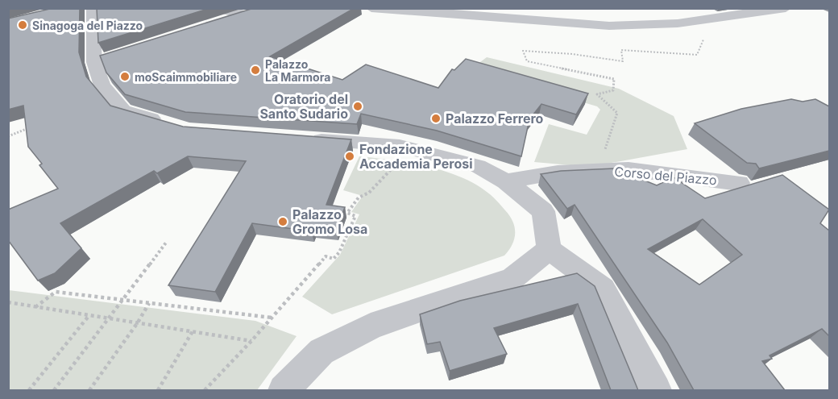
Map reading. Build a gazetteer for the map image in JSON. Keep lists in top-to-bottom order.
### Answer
{
  "streets": {
    "street": ["Corso del Piazzo"]
  },
  "places": [
    "Sinagoga del Piazzo",
    "Palazzo La Marmora",
    "moScaimmobiliare",
    "Oratorio del Santo Sudario",
    "Palazzo Ferrero",
    "Fondazione Accademia Perosi",
    "Palazzo Gromo Losa"
  ]
}
